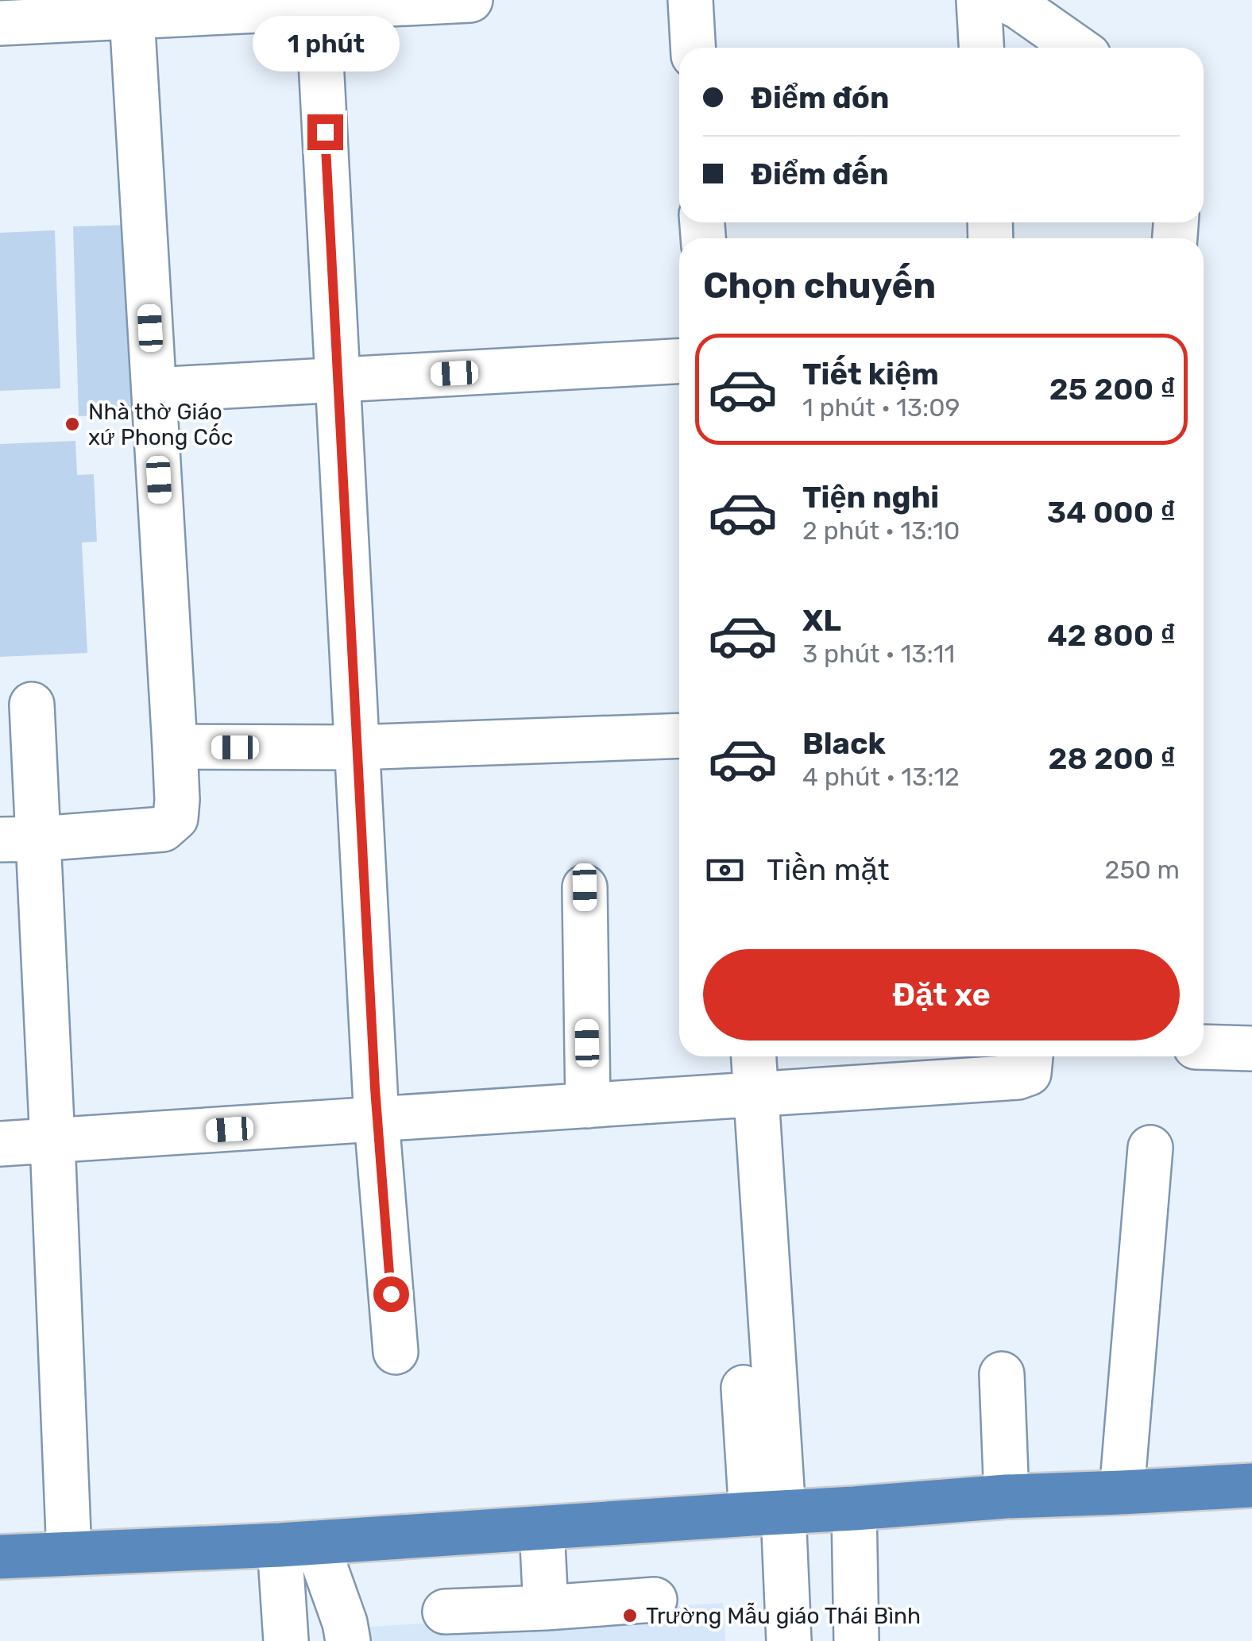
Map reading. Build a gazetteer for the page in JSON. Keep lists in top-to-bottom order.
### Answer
{
  "places": ["Nhà thờ Giáo xứ Phong Cốc", "Trường Mẫu giáo Thái Bình"],
  "page": {
    "bubble": "1 phút",
    "banner": ["Điểm đón", "Điểm đến"],
    "heading": "Chọn chuyến",
    "list": [
      {
        "name": "Tiết kiệm",
        "note": "1 phút · 13:09",
        "value": "25 200 ₫"
      },
      {
        "name": "Tiện nghi",
        "note": "2 phút · 13:10",
        "value": "34 000 ₫"
      },
      {
        "name": "XL",
        "note": "3 phút · 13:11",
        "value": "42 800 ₫"
      },
      {
        "name": "Black",
        "note": "4 phút · 13:12",
        "value": "28 200 ₫"
      }
    ],
    "pay": ["Tiền mặt", "250 m"],
    "buttons": "Đặt xe"
  }
}
